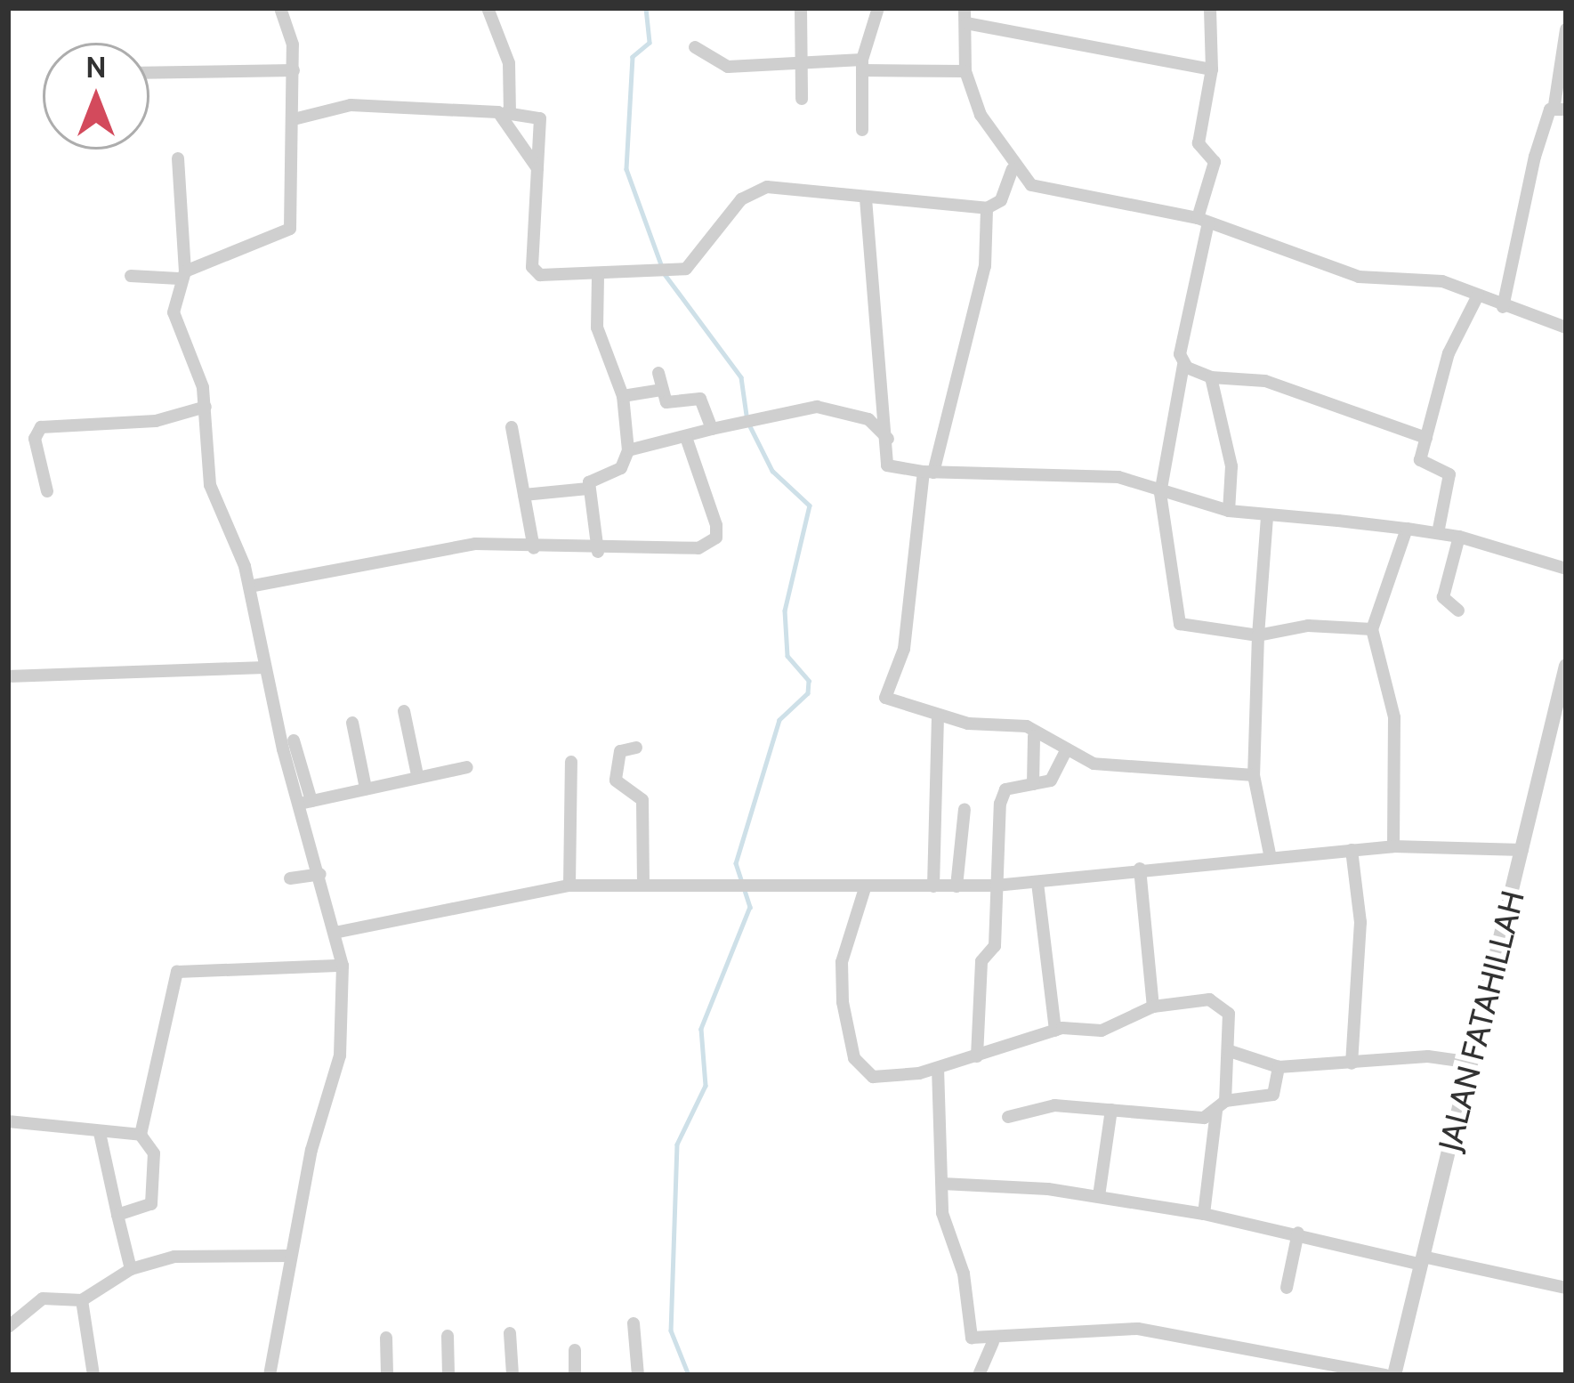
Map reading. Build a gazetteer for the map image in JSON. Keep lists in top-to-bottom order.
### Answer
{
  "streets": {
    "street": ["JALAN FATAHILLAH"]
  },
  "north": "top"
}
